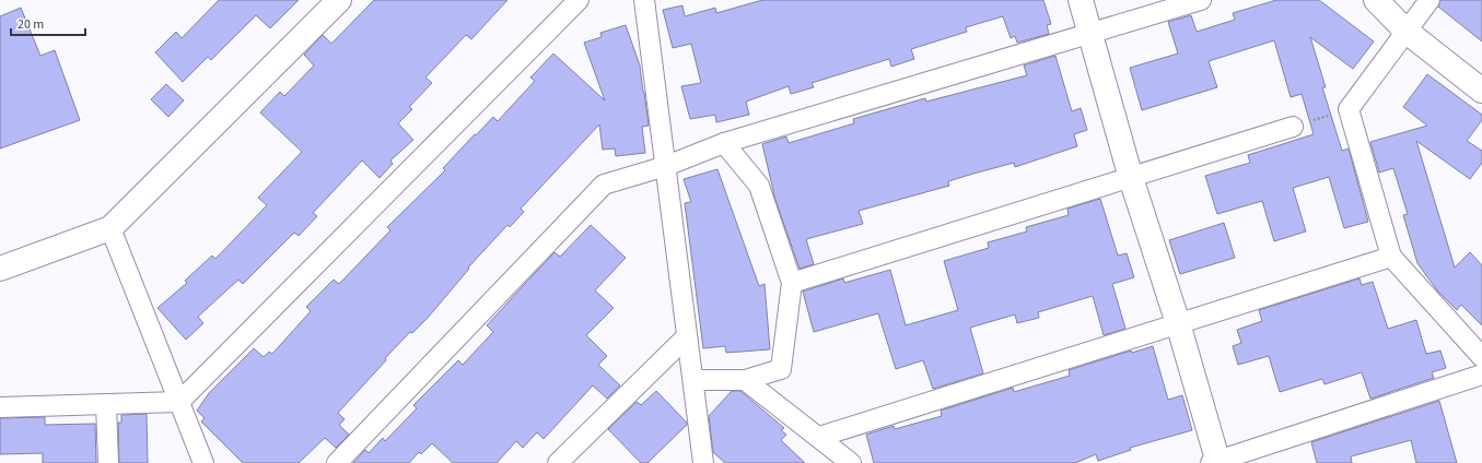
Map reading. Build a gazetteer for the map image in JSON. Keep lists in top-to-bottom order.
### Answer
{
  "scale_bar": "20 m"
}
